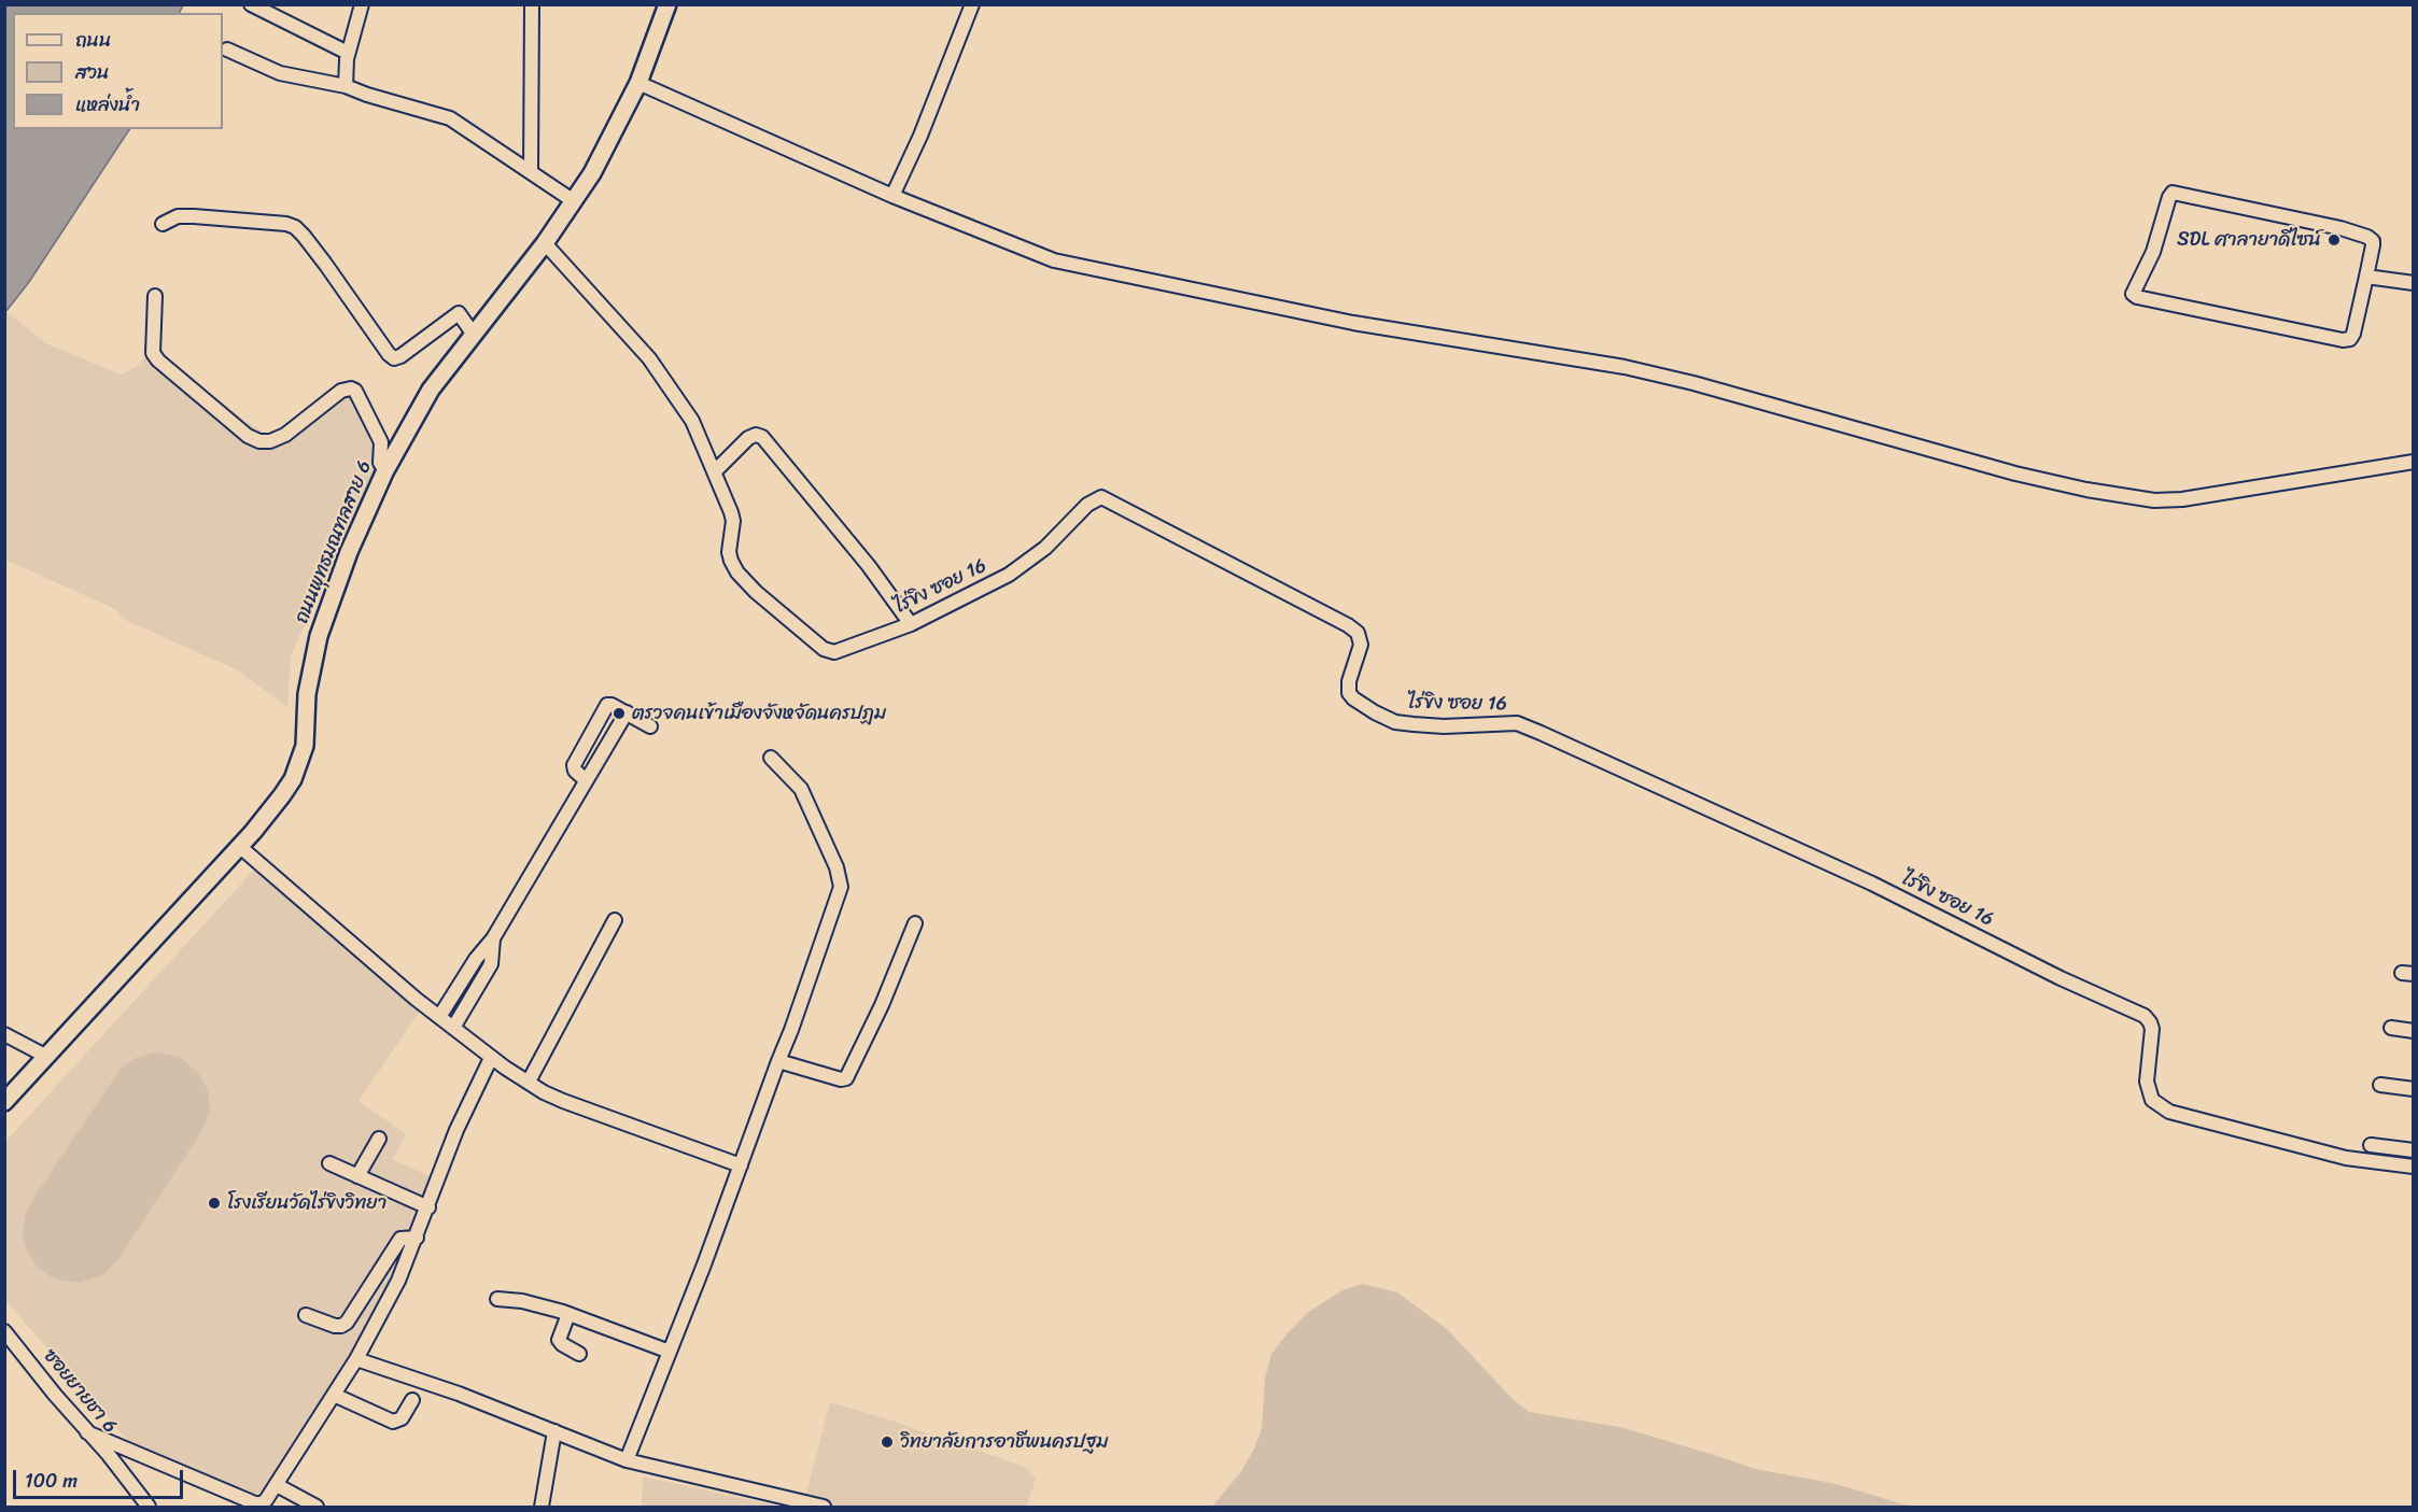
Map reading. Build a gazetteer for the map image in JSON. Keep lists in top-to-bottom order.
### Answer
{
  "streets": {
    "main road": ["ถนนพุทธมณฑลสาย 6"],
    "street": ["ไร่ขิง ซอย 16", "ซอยยายชา 6"]
  },
  "crossings": [
    ["ถนนพุทธมณฑลสาย 6", "ไร่ขิง ซอย 16"]
  ],
  "places": [
    "SDL ศาลายาดีไซน์",
    "ตรวจคนเข้าเมืองจังหจัดนครปฏม",
    "โรงเรียนวัดไร่ขิงวิทยา",
    "วิทยาลัยการอาชีพนครปฐม"
  ],
  "legend": ["ถนน", "สวน", "แหล่งน้ำ"],
  "scale_bar": "100 m"
}
